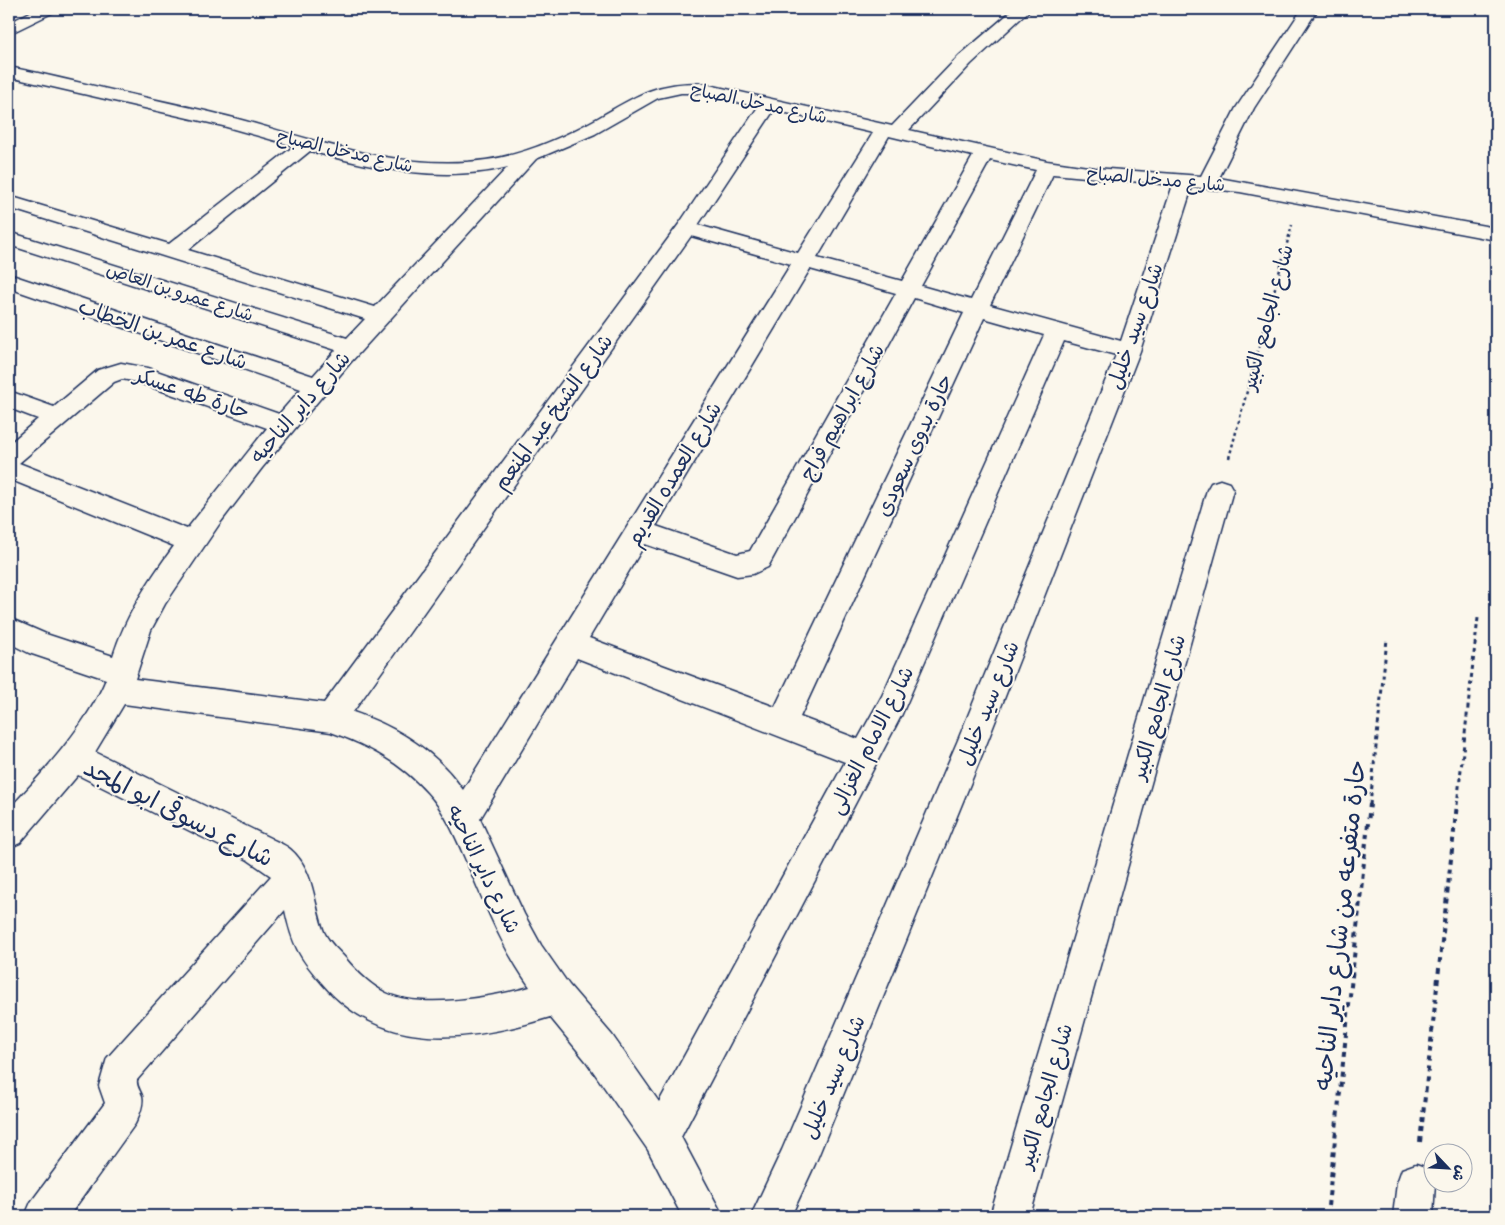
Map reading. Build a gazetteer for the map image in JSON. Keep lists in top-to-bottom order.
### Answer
{
  "streets": {
    "street": [
      "شارع مدخل الصباح",
      "شارع عمرو بن العاص",
      "شارع الجامع الكبير",
      "شارع سيد خليل",
      "شارع عمر بن الخطاب",
      "حارة طه عسكر",
      "شارع داير الناحيه",
      "شارع الشيخ عبد المنعم",
      "شارع ابراهيم فراج",
      "حارة بدوى سعودى",
      "شارع العمده القديم",
      "شارع الامام الغزالى",
      "شارع دسوقى ابو المجد"
    ],
    "path": ["حارة متفرعه من شارع داير الناحيه"]
  },
  "crossings": [
    ["شارع مدخل الصباح", "شارع الجامع الكبير"],
    ["شارع مدخل الصباح", "شارع سيد خليل"],
    ["شارع مدخل الصباح", "شارع داير الناحيه"],
    ["شارع مدخل الصباح", "شارع الشيخ عبد المنعم"],
    ["شارع مدخل الصباح", "شارع ابراهيم فراج"],
    ["شارع مدخل الصباح", "حارة بدوى سعودى"],
    ["شارع مدخل الصباح", "شارع العمده القديم"],
    ["شارع عمرو بن العاص", "شارع داير الناحيه"],
    ["شارع عمر بن الخطاب", "شارع داير الناحيه"],
    ["حارة طه عسكر", "شارع داير الناحيه"],
    ["شارع داير الناحيه", "شارع الشيخ عبد المنعم"],
    ["شارع داير الناحيه", "شارع العمده القديم"],
    ["شارع داير الناحيه", "شارع الامام الغزالى"],
    ["شارع داير الناحيه", "شارع دسوقى ابو المجد"],
    ["شارع ابراهيم فراج", "شارع العمده القديم"]
  ],
  "north": "bottom right"
}
